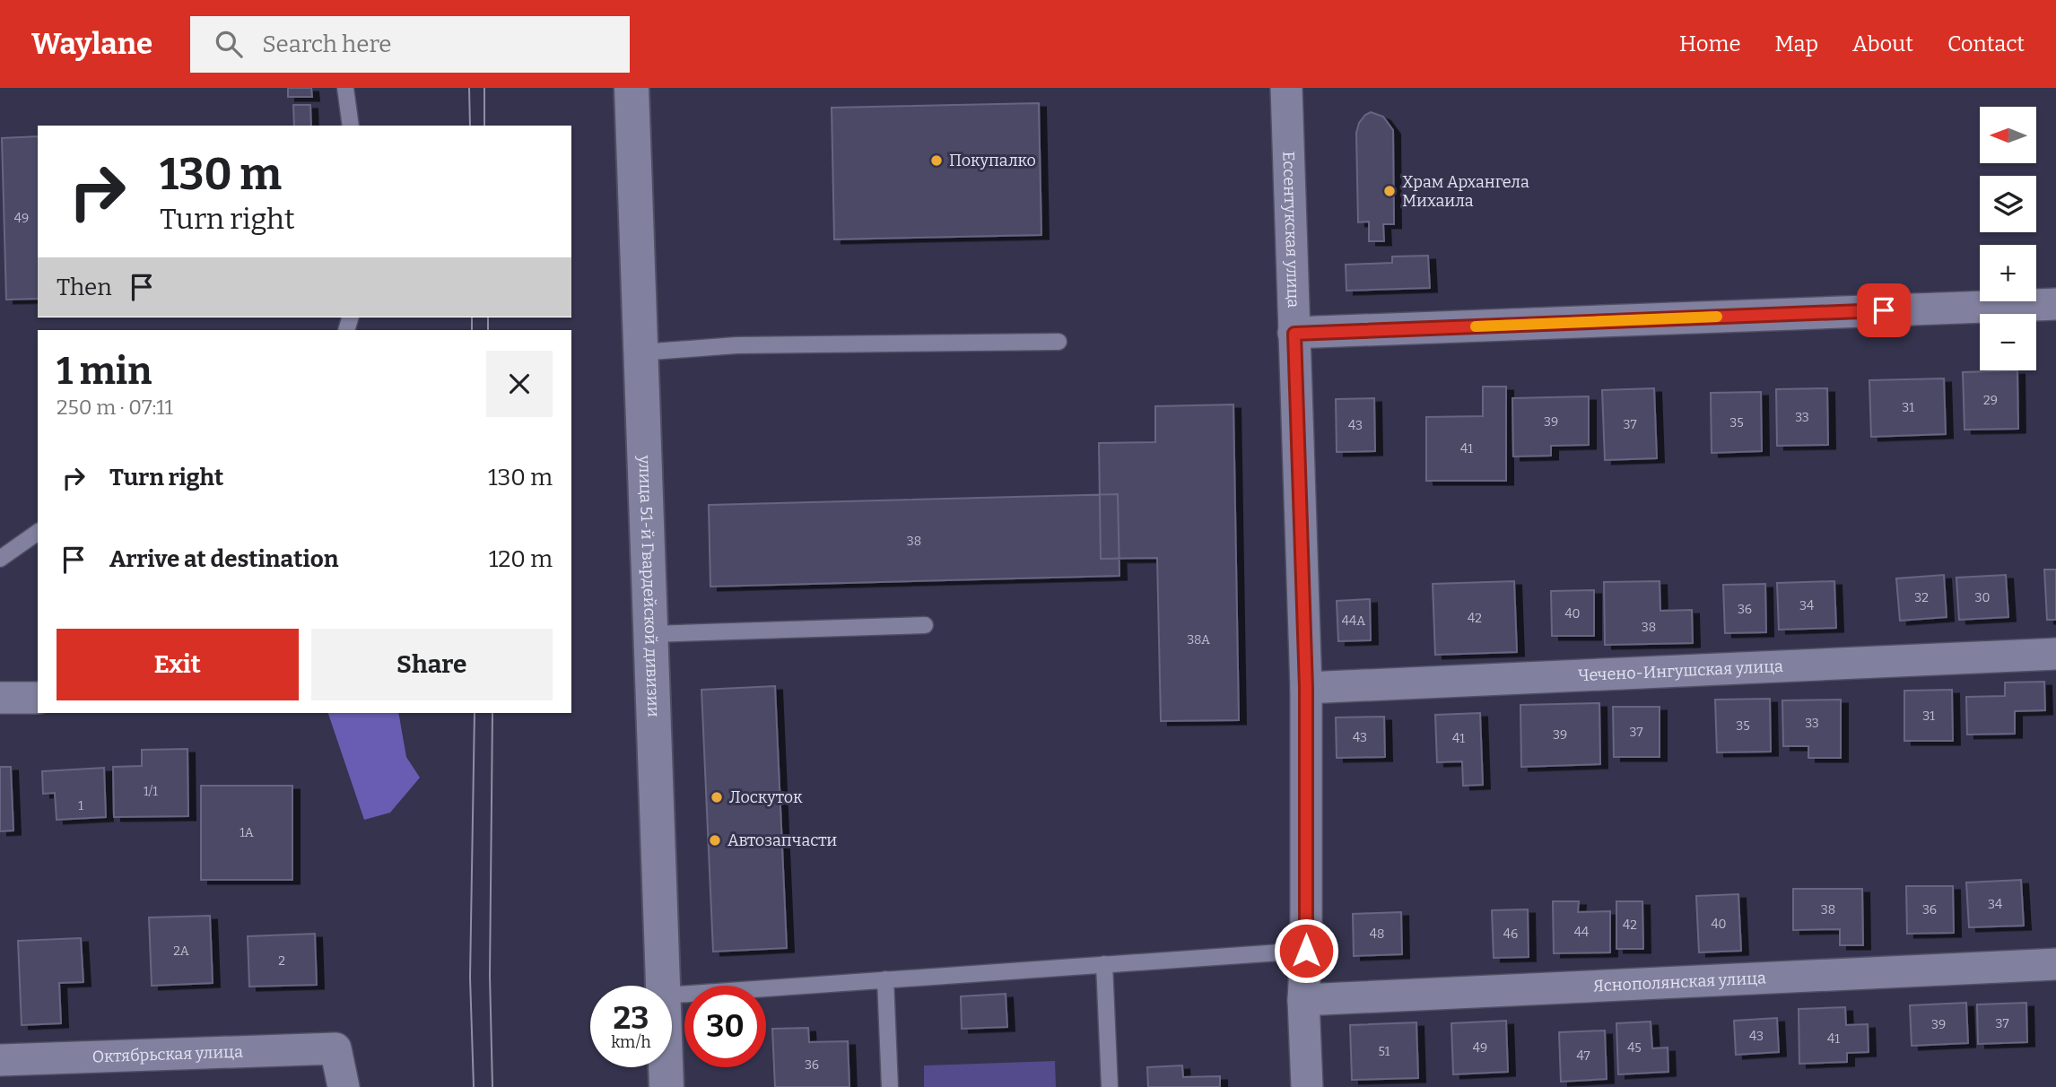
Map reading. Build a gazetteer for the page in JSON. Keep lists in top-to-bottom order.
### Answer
{
  "streets": {
    "main road": ["улица 51-й Гвардейской дивизии"],
    "street": [
      "Ессентукская улица",
      "Чечено-Ингушская улица",
      "Яснополянская улица",
      "Октябрьская улица"
    ]
  },
  "crossings": [
    ["Ессентукская улица", "Чечено-Ингушская улица"],
    ["Ессентукская улица", "Яснополянская улица"]
  ],
  "places": [
    "Покупалко",
    "Храм Архангела Михаила",
    "Лоскуток",
    "Автозапчасти"
  ],
  "house_numbers": [
    "49",
    "29",
    "31",
    "33",
    "39",
    "35",
    "37",
    "43",
    "41",
    "38",
    "32",
    "30",
    "34",
    "36",
    "40",
    "42",
    "44А",
    "38",
    "38А",
    "31",
    "33",
    "35",
    "37",
    "39",
    "43",
    "41",
    "1/1",
    "1",
    "1А",
    "34",
    "38",
    "36",
    "40",
    "42",
    "44",
    "48",
    "46",
    "2А",
    "2",
    "37",
    "39",
    "43",
    "41",
    "49",
    "45",
    "51",
    "47",
    "36"
  ],
  "north": "left",
  "page": {
    "header": "Waylane",
    "search": "Search here",
    "nav": [
      "Home",
      "Map",
      "About",
      "Contact"
    ],
    "map_buttons": ["+", "−"],
    "turn": ["130 m", "Turn right"],
    "then": "Then",
    "heading": ["1 min", "250 m · 07:11"],
    "list": [
      {
        "name": "Turn right",
        "value": "130 m"
      },
      {
        "name": "Arrive at destination",
        "value": "120 m"
      }
    ],
    "buttons": ["Exit", "Share"],
    "speed": "23 km/h",
    "limit": "30"
  }
}
